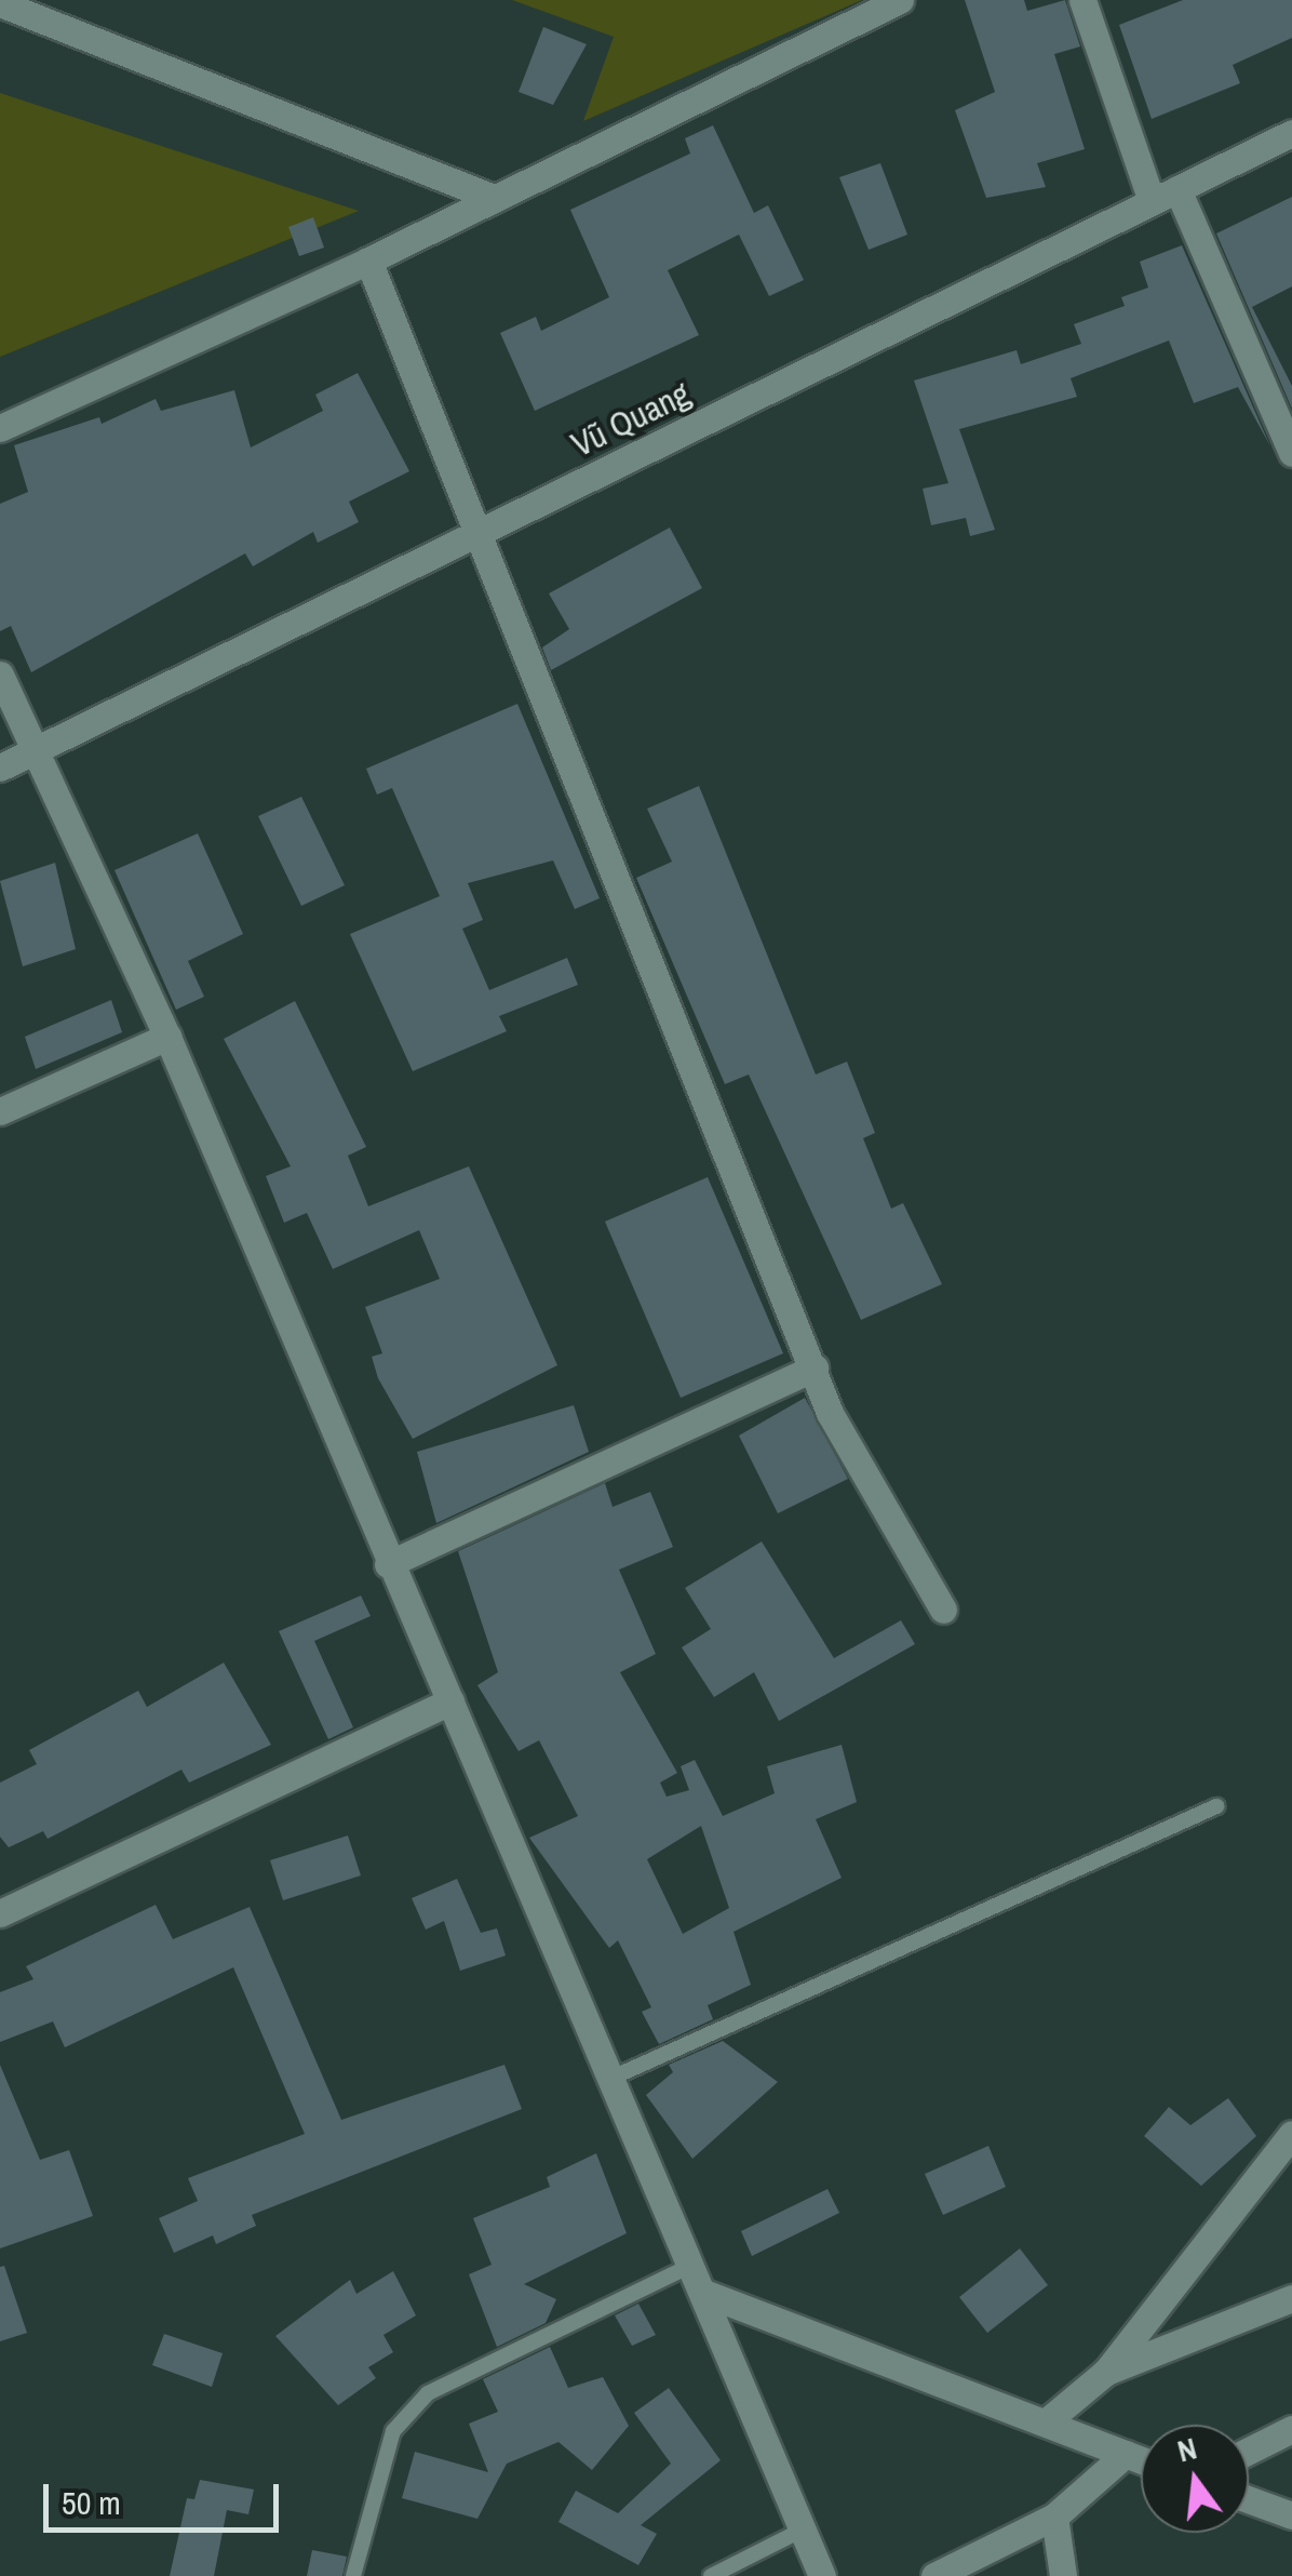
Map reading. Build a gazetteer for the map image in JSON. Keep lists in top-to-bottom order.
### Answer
{
  "streets": {
    "street": ["Vũ Quang"]
  },
  "scale_bar": "50 m",
  "north": "top"
}
